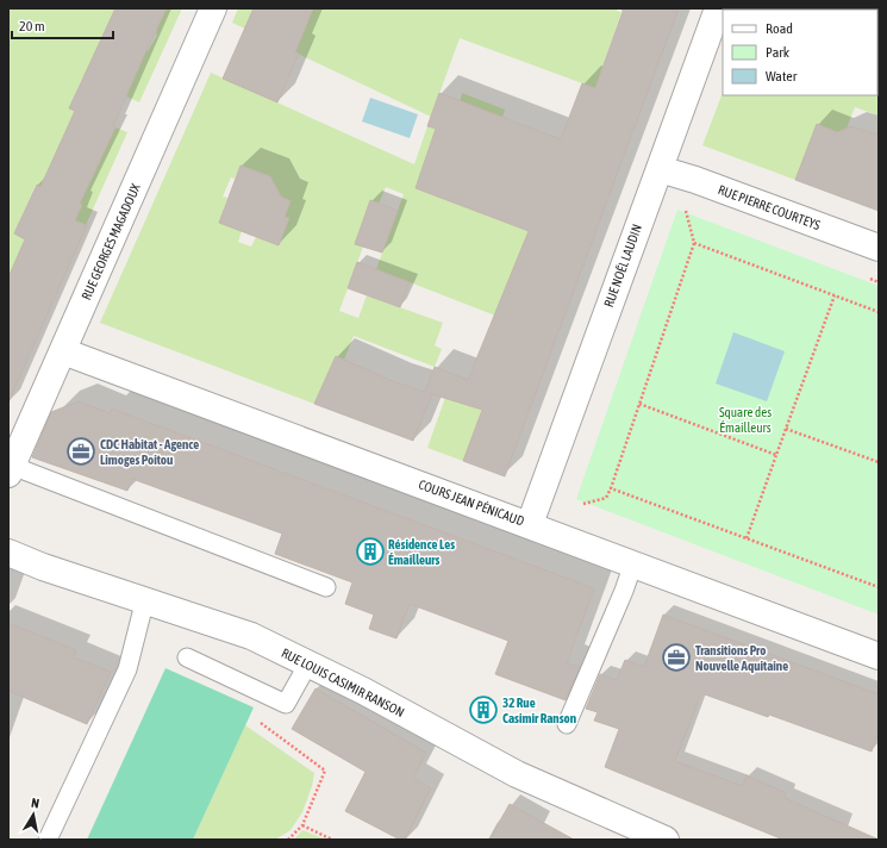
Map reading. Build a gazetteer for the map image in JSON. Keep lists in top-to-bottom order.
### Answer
{
  "streets": {
    "street": [
      "RUE PIERRE COURTEYS",
      "RUE GEORGES MAGADOUX",
      "RUE NOËL LAUDIN",
      "COURS JEAN PÉNICAUD",
      "RUE LOUIS CASIMIR RANSON"
    ]
  },
  "crossings": [
    ["RUE PIERRE COURTEYS", "RUE NOËL LAUDIN"],
    ["RUE GEORGES MAGADOUX", "COURS JEAN PÉNICAUD"],
    ["RUE NOËL LAUDIN", "COURS JEAN PÉNICAUD"]
  ],
  "parks": ["Square des Émailleurs"],
  "places": {
    "office": ["CDC Habitat - Agence Limoges Poitou", "Transitions Pro Nouvelle Aquitaine"],
    "building": ["Résidence Les Émailleurs", "32 Rue Casimir Ranson"]
  },
  "legend": ["Road", "Park", "Water"],
  "scale_bar": "20 m",
  "north": "top"
}
